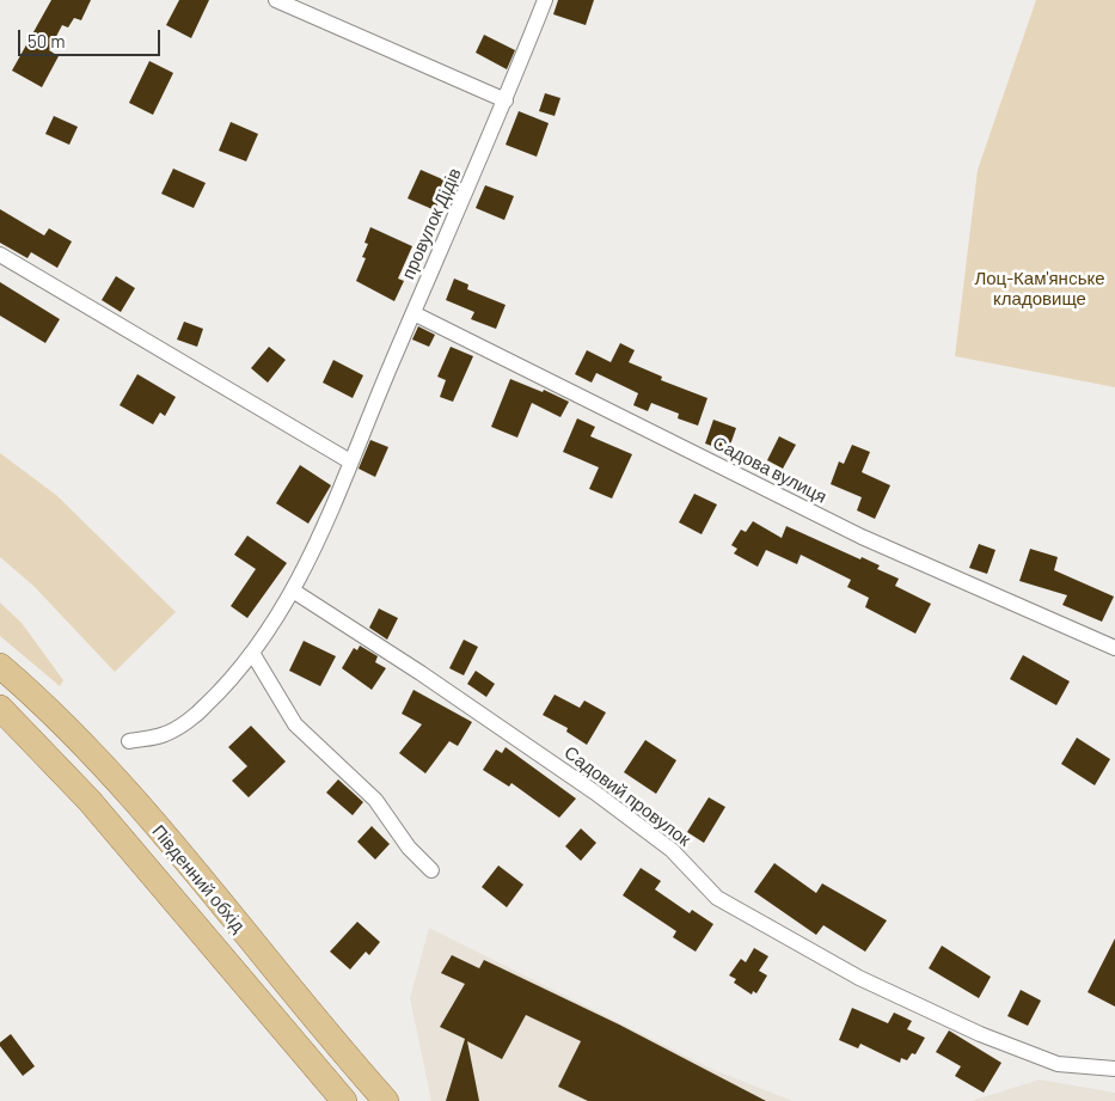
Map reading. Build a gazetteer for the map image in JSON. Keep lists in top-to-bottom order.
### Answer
{
  "streets": {
    "main road": ["Південний обхід"],
    "street": ["провулок Дідів", "Садова вулиця", "Садовий провулок"]
  },
  "crossings": [
    ["провулок Дідів", "Садова вулиця"],
    ["провулок Дідів", "Садовий провулок"]
  ],
  "parks": ["Лоц-Кам'янcьке кладовище"],
  "scale_bar": "50 m"
}
